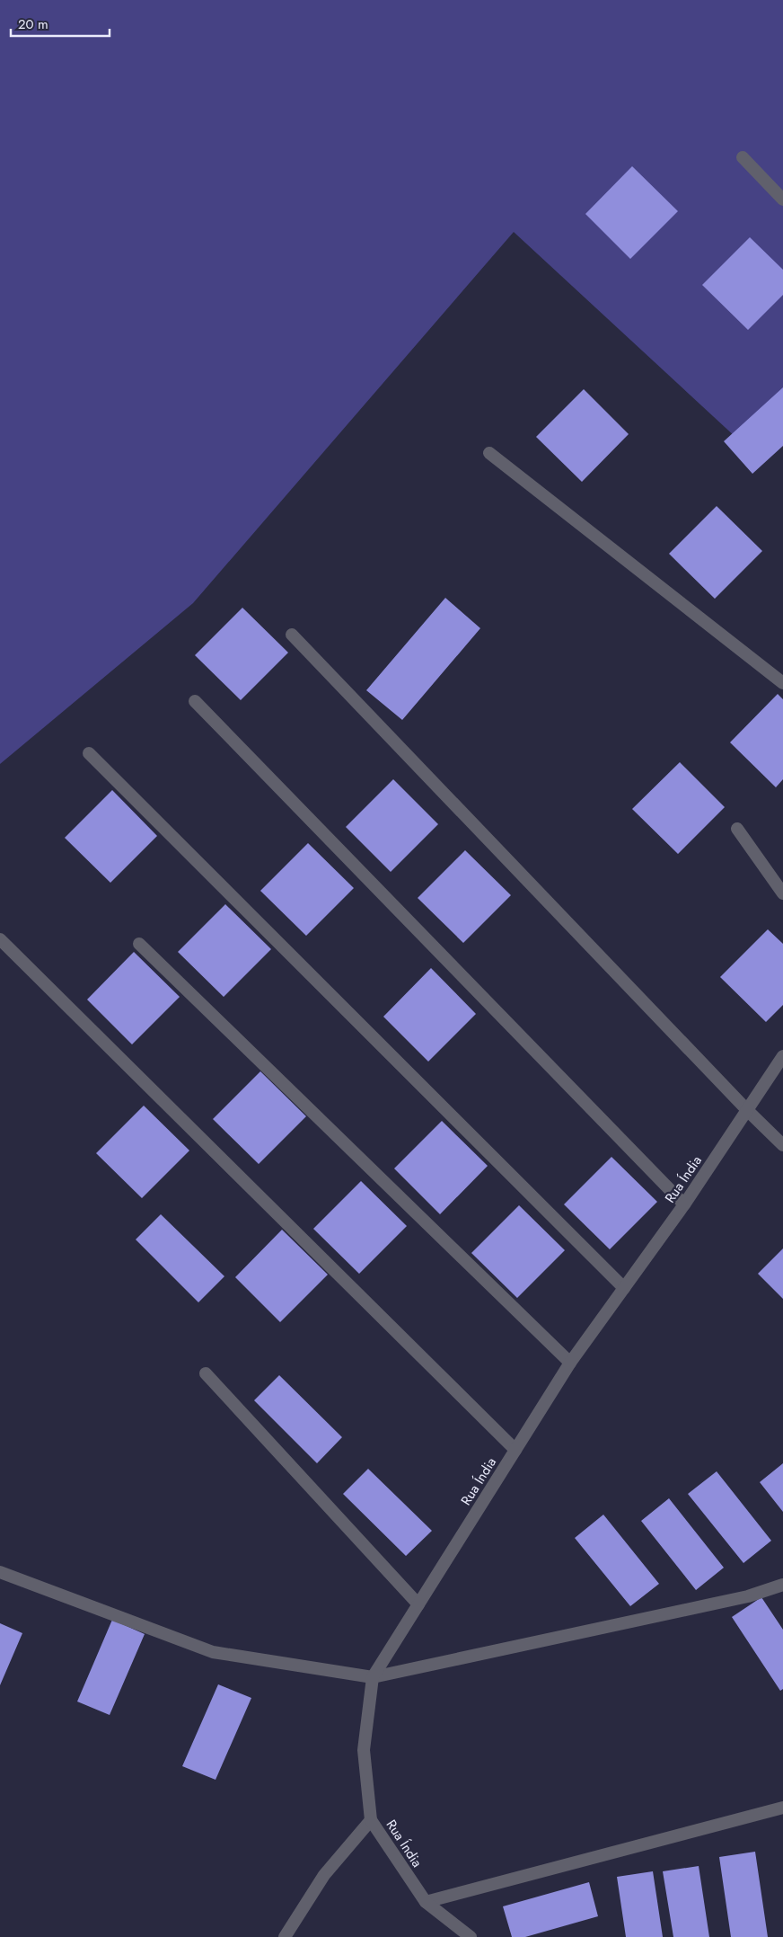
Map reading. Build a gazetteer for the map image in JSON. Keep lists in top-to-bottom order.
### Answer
{
  "streets": {
    "street": ["Rua Índia"]
  },
  "scale_bar": "20 m"
}
